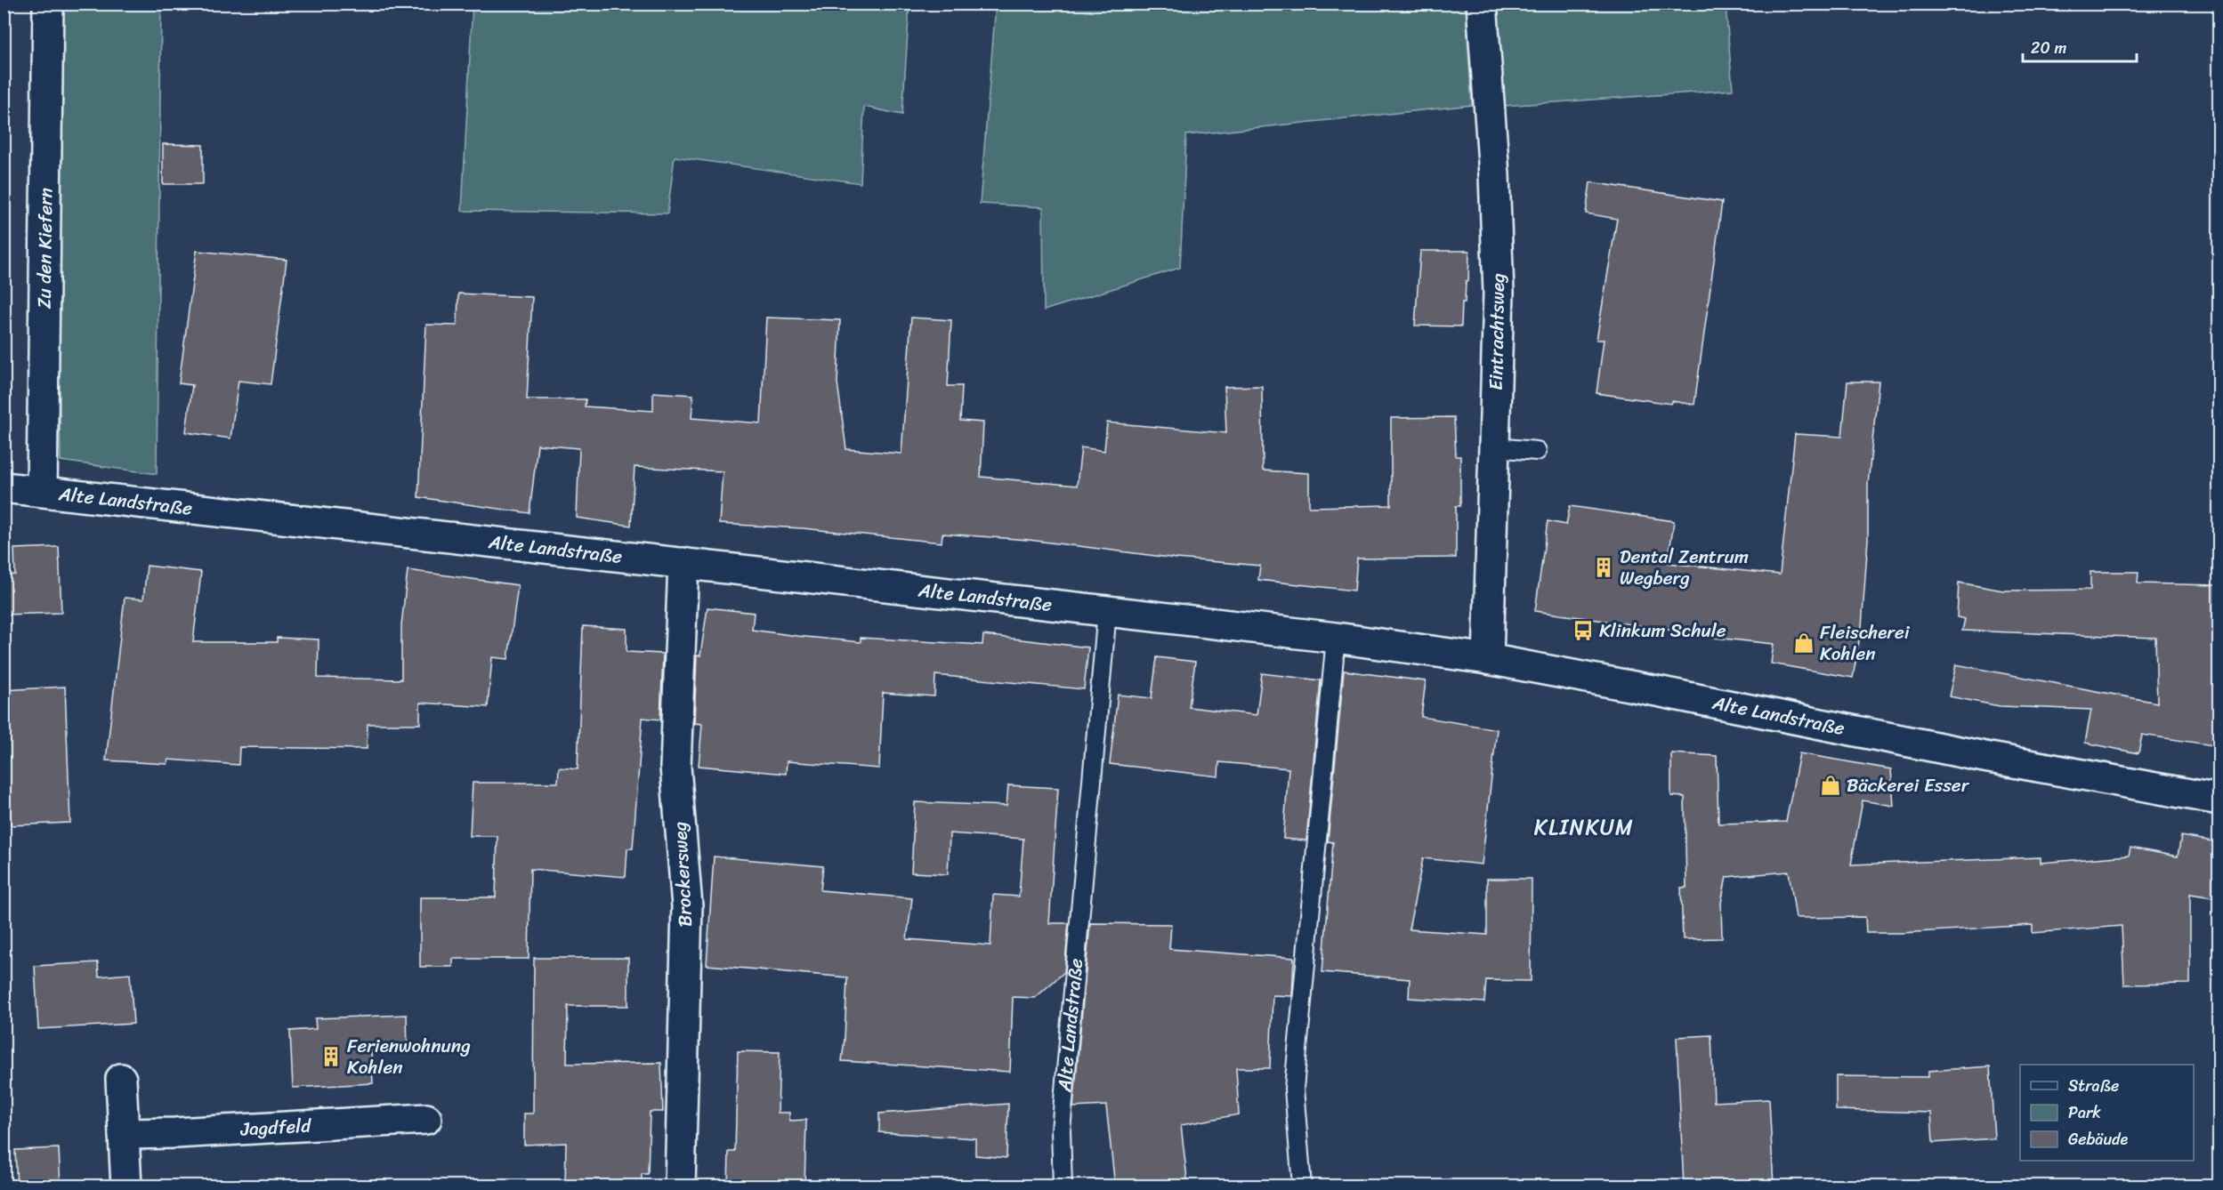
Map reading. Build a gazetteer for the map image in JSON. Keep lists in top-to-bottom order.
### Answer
{
  "streets": {
    "main road": [
      "Zu den Kiefern",
      "Eintrachtsweg",
      "Alte Landstraße",
      "Brockersweg",
      "Jagdfeld"
    ]
  },
  "crossings": [
    ["Zu den Kiefern", "Alte Landstraße"],
    ["Eintrachtsweg", "Alte Landstraße"],
    ["Alte Landstraße", "Brockersweg"]
  ],
  "districts": ["KLINKUM"],
  "places": {
    "building": ["Dental Zentrum Wegberg", "Ferienwohnung Kohlen"],
    "bus stop": ["Klinkum Schule"],
    "shop": ["Fleischerei Kohlen", "Bäckerei Esser"]
  },
  "legend": ["Straße", "Park", "Gebäude"],
  "scale_bar": "20 m"
}
